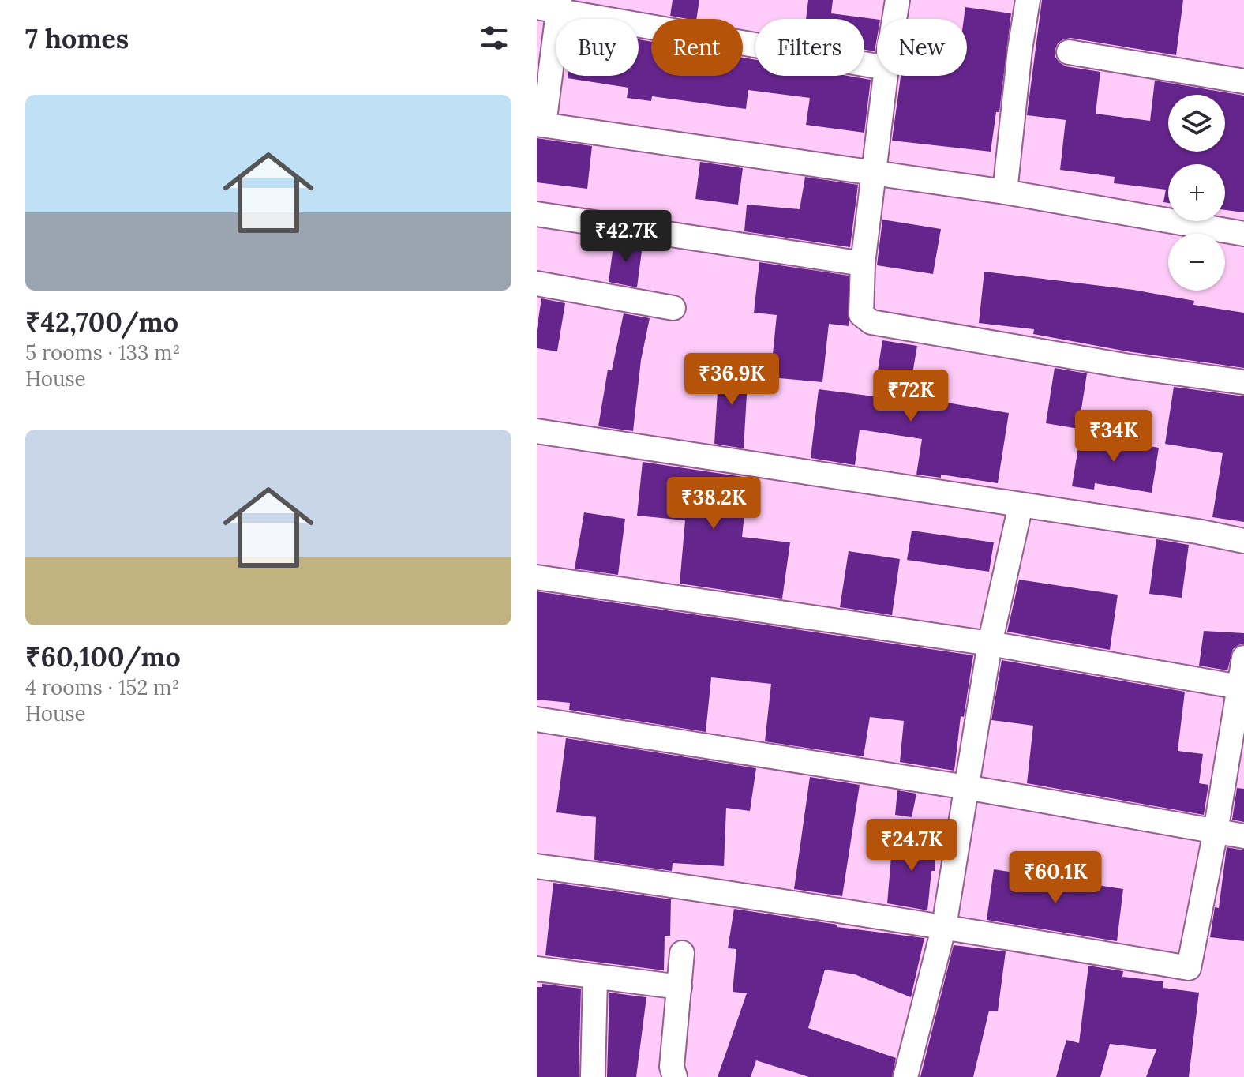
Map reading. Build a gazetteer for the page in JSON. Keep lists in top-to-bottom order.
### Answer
{
  "page": {
    "heading": "7 homes",
    "chip": [
      "Buy",
      "Rent",
      "Filters",
      "New"
    ],
    "list": [
      {
        "name": "₹42,700/mo",
        "note": "5 rooms · 133 m² · House"
      },
      {
        "name": "₹60,100/mo",
        "note": "4 rooms · 152 m² · House"
      }
    ],
    "map_buttons": ["+", "−"],
    "price": [
      "₹42.7K",
      "₹36.9K",
      "₹72K",
      "₹34K",
      "₹38.2K",
      "₹24.7K",
      "₹60.1K"
    ]
  }
}
